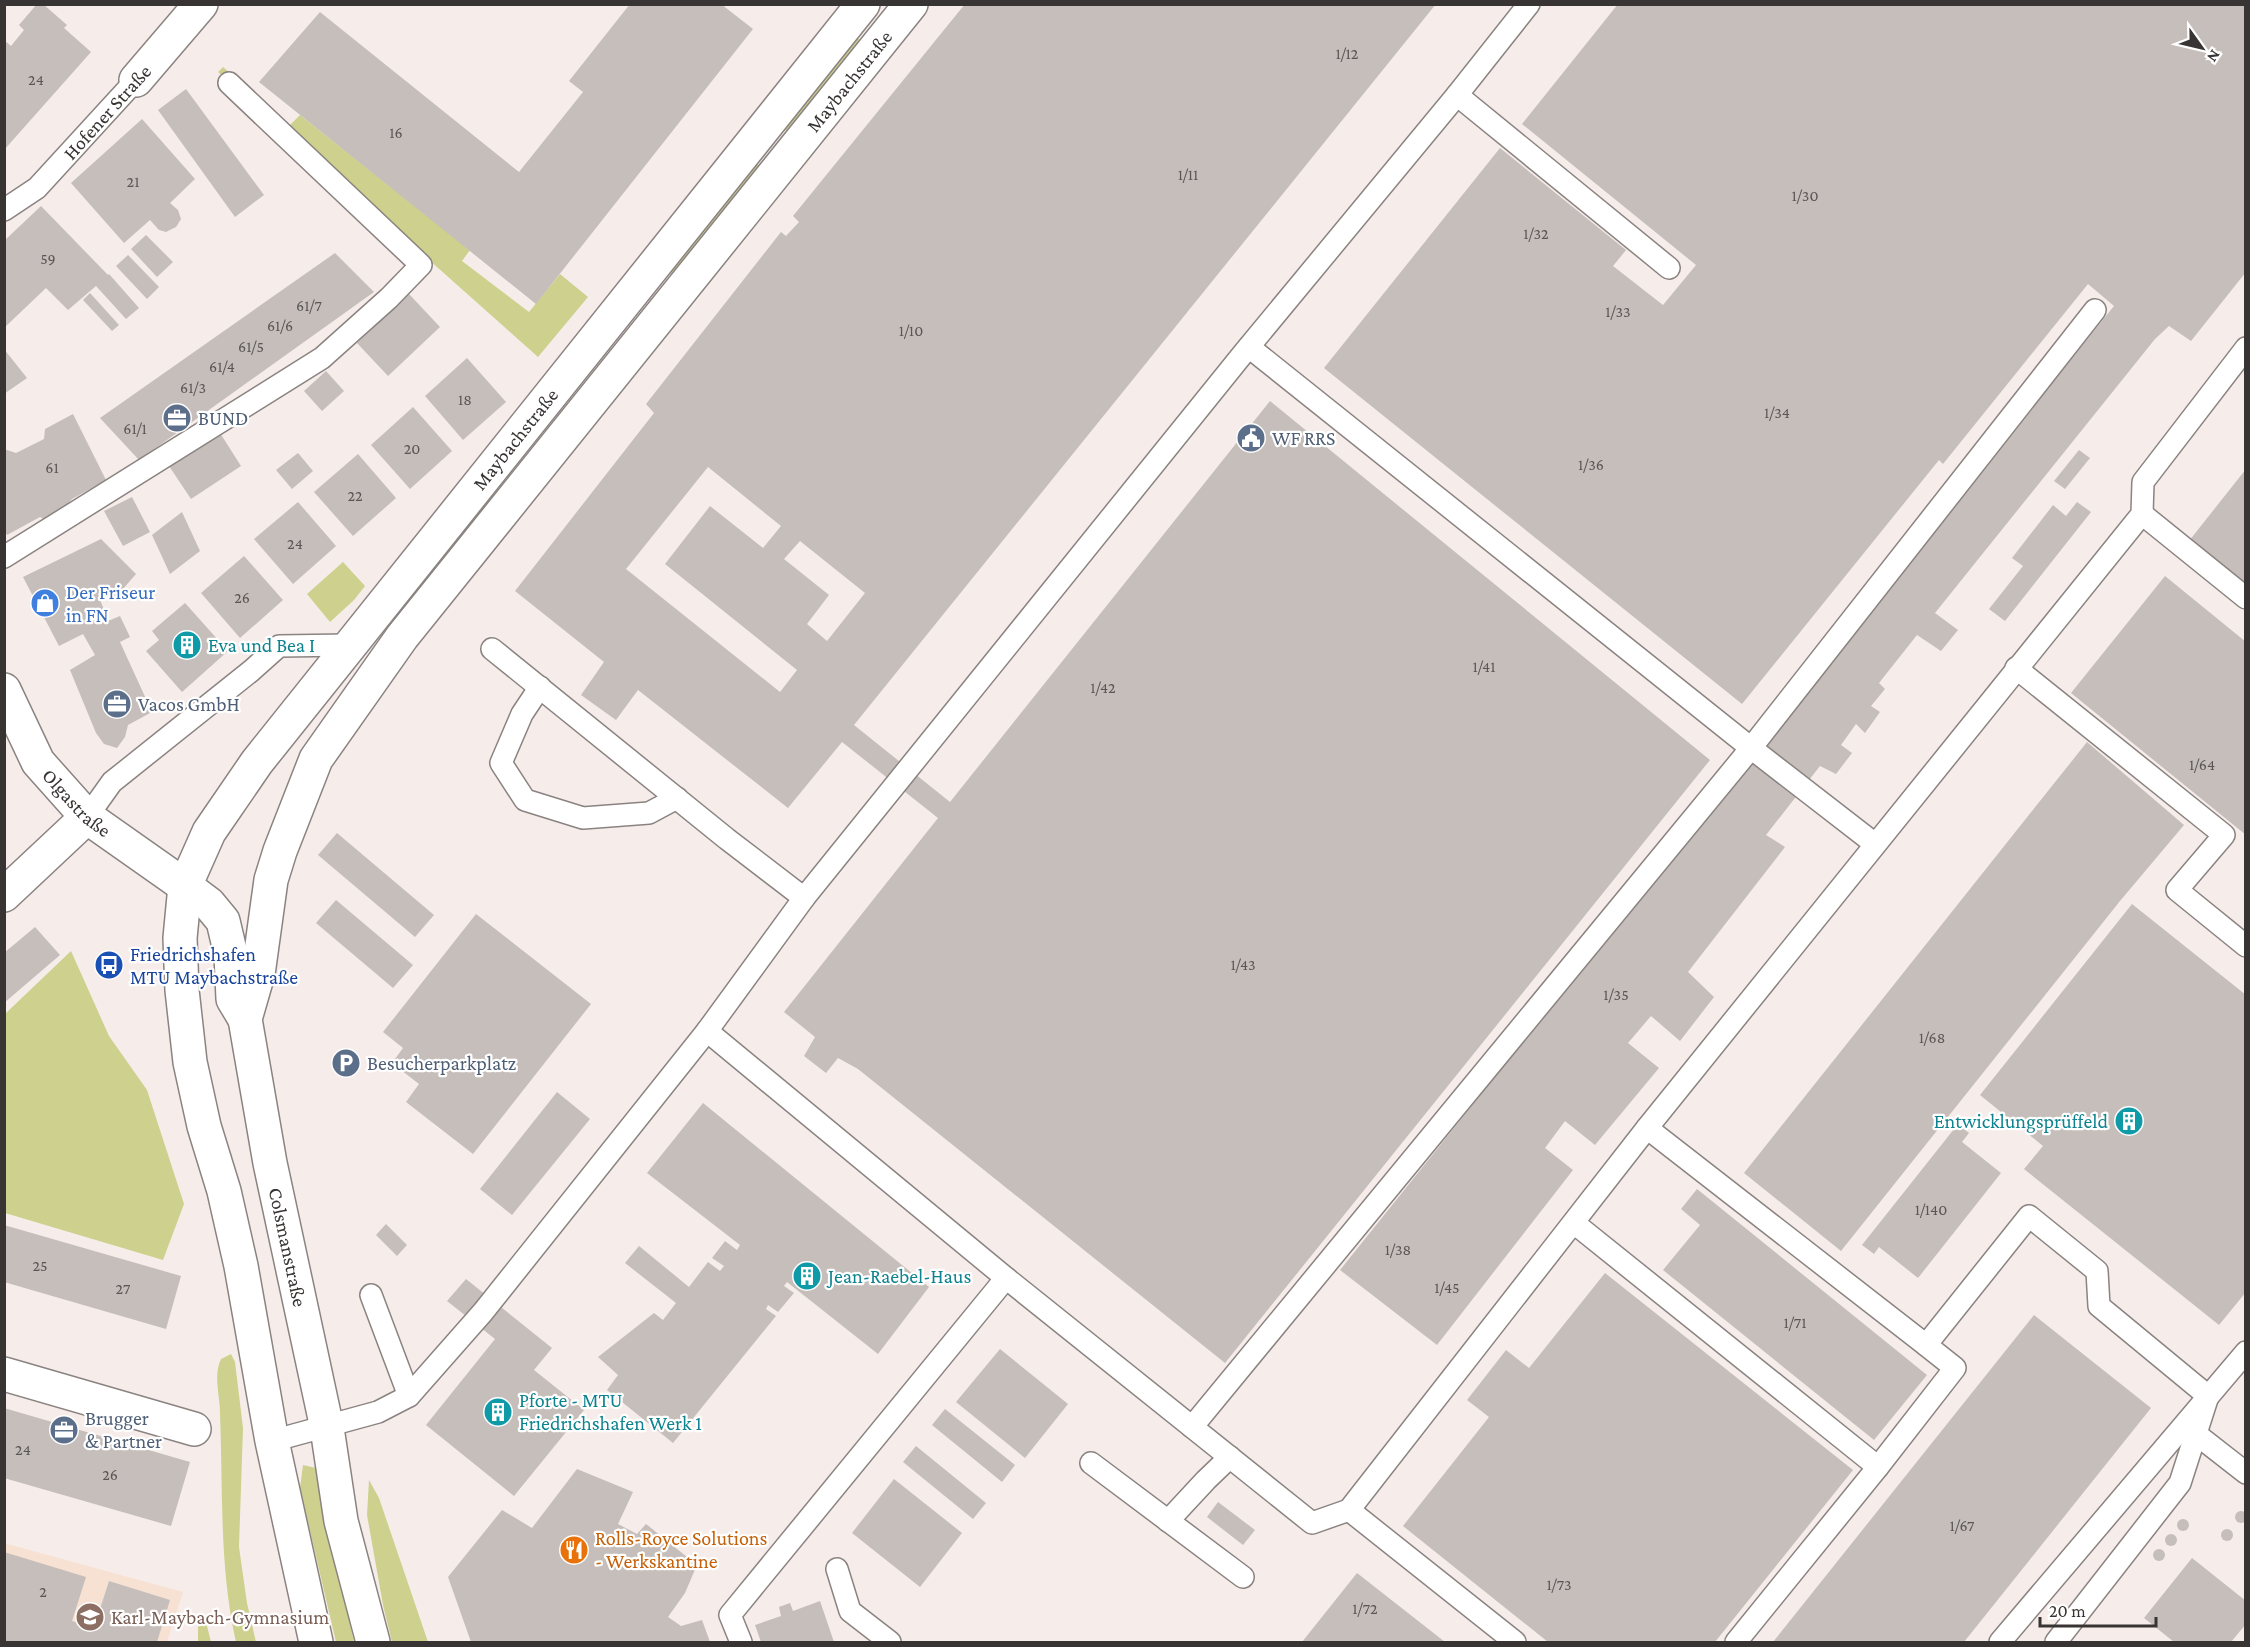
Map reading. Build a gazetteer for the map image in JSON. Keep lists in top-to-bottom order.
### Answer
{
  "streets": {
    "main road": [
      "Maybachstraße",
      "Hofener Straße",
      "Olgastraße",
      "Colsmanstraße"
    ]
  },
  "crossings": [
    ["Maybachstraße", "Olgastraße"],
    ["Maybachstraße", "Colsmanstraße"],
    ["Olgastraße", "Colsmanstraße"]
  ],
  "places": {
    "office": ["BUND", "Vacos GmbH", "Brugger & Partner"],
    "public building": ["WF RRS"],
    "shop": ["Der Friseur in FN"],
    "building": [
      "Eva und Bea I",
      "Entwicklungsprüffeld",
      "Jean-Raebel-Haus",
      "Pforte - MTU Friedrichshafen Werk 1"
    ],
    "bus stop": ["Friedrichshafen MTU Maybachstraße"],
    "parking": ["Besucherparkplatz"],
    "restaurant": ["Rolls-Royce Solutions - Werkskantine"],
    "school or university": ["Karl-Maybach-Gymnasium"]
  },
  "house_numbers": [
    "1/12",
    "24",
    "16",
    "1/11",
    "21",
    "1/30",
    "1/32",
    "59",
    "61/7",
    "1/33",
    "61/6",
    "1/10",
    "61/5",
    "61/4",
    "61/3",
    "18",
    "1/34",
    "61/1",
    "20",
    "1/36",
    "61",
    "22",
    "24",
    "26",
    "1/41",
    "1/42",
    "1/64",
    "1/43",
    "1/35",
    "1/68",
    "1/140",
    "1/38",
    "25",
    "1/45",
    "27",
    "1/71",
    "24",
    "26",
    "1/67",
    "1/73",
    "2",
    "1/72"
  ],
  "scale_bar": "20 m",
  "north": "bottom right"
}
